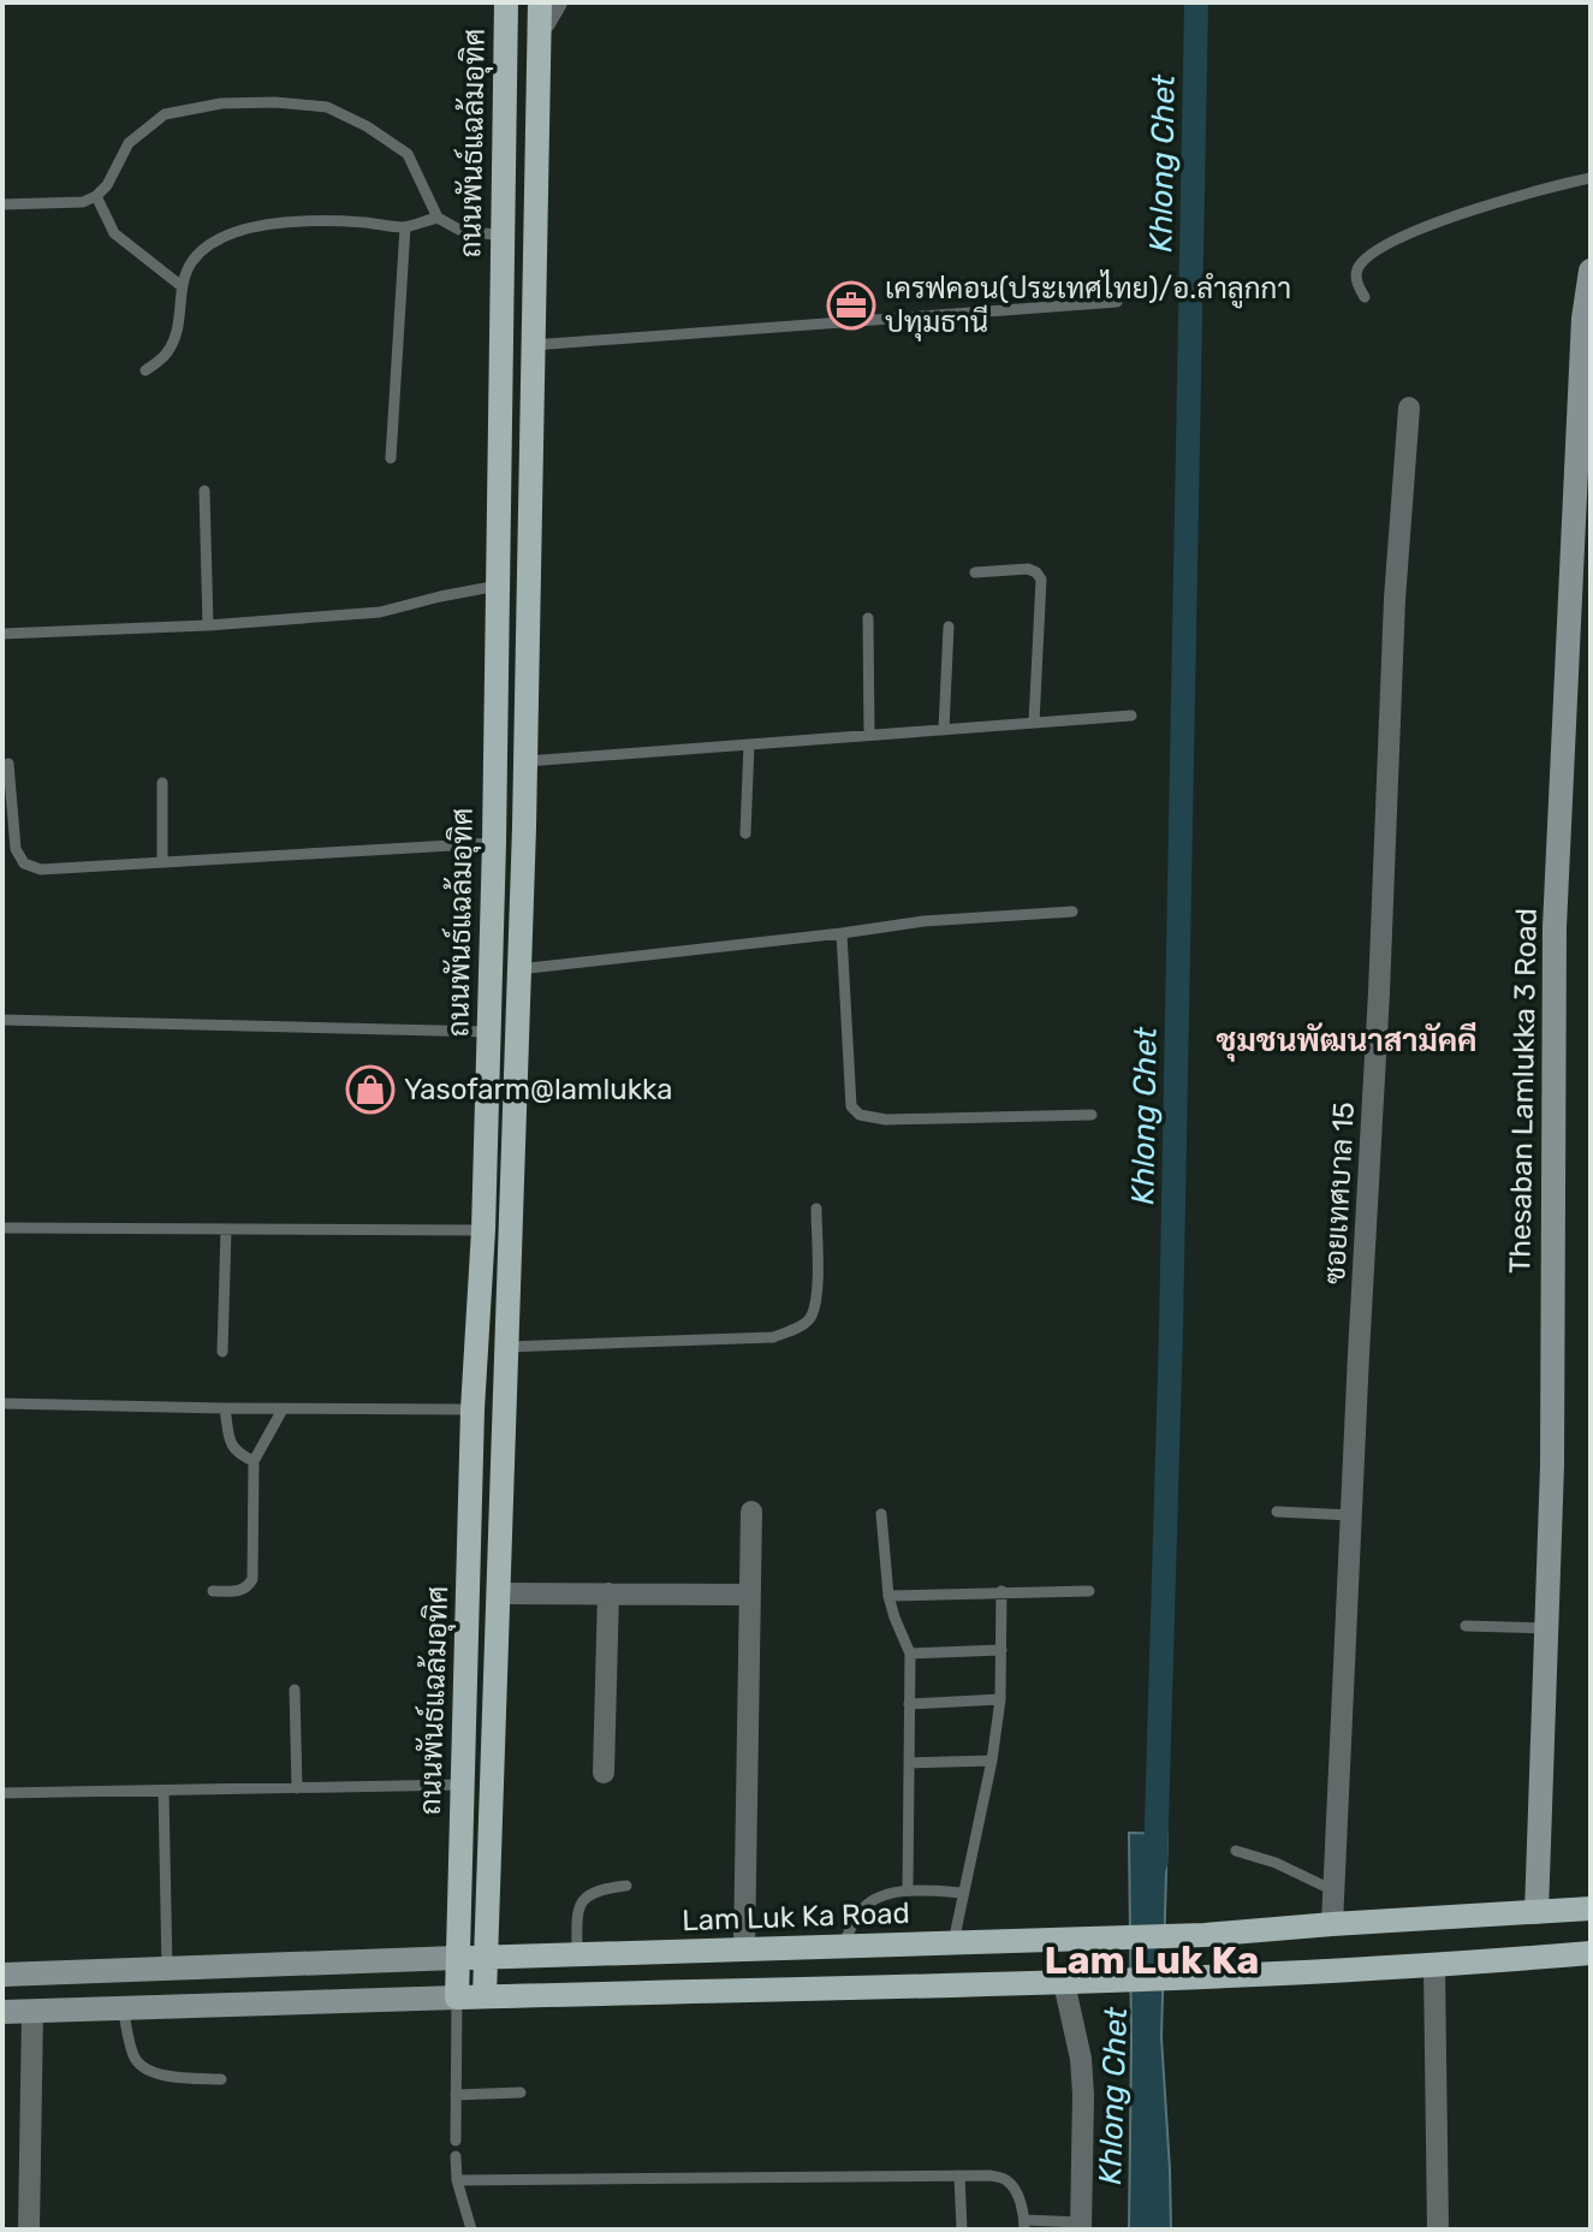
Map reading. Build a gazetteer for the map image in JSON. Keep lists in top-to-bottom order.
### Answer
{
  "streets": {
    "main road": ["ถนนพันธ์แฉล้มอุทิศ", "Lam Luk Ka Road"],
    "street": ["Thesaban Lamlukka 3 Road", "ซอยเทศบาล 15"]
  },
  "crossings": [
    ["ถนนพันธ์แฉล้มอุทิศ", "Lam Luk Ka Road"],
    ["Thesaban Lamlukka 3 Road", "Lam Luk Ka Road"],
    ["ซอยเทศบาล 15", "Lam Luk Ka Road"]
  ],
  "districts": ["ชุมชนพัฒนาสามัคคี", "Lam Luk Ka"],
  "water": ["Khlong Chet"],
  "places": {
    "office": ["เครฟคอน(ประเทศไทย)/อ.ลำลูกกา ปทุมธานี"],
    "shop": ["Yasofarm@lamlukka"]
  }
}
